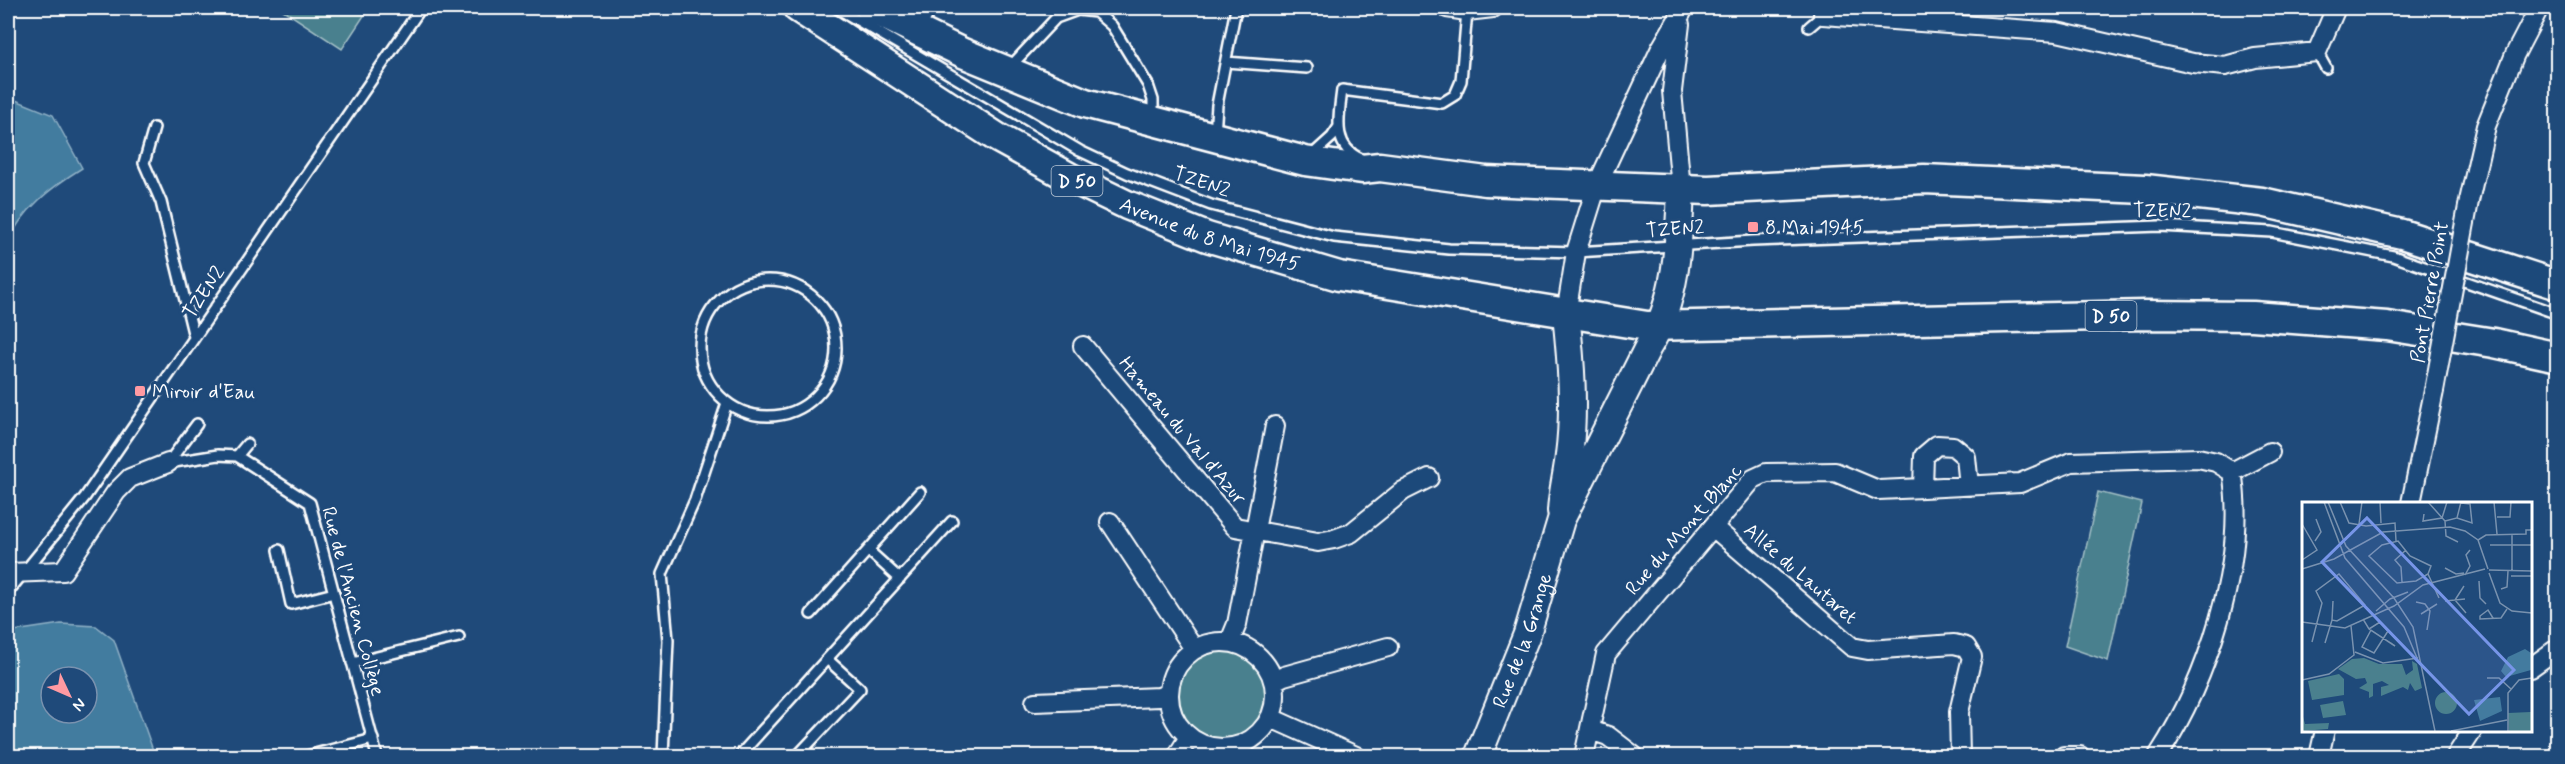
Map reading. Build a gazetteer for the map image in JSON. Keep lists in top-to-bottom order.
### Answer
{
  "streets": {
    "main road": ["D 50", "Avenue du 8 Mai 1945"],
    "street": [
      "Pont Pierre Point",
      "Hameau du Val d'Azur",
      "Rue du Mont Blanc",
      "Allée du Lautaret",
      "Rue de la Grange"
    ],
    "lane": ["TZEN2", "Rue de l'Ancien Collège"]
  },
  "crossings": [
    ["D 50", "Avenue du 8 Mai 1945"],
    ["D 50", "Rue de la Grange"],
    ["Avenue du 8 Mai 1945", "Rue de la Grange"],
    ["Rue du Mont Blanc", "Allée du Lautaret"]
  ],
  "places": {
    "transit": ["8 Mai 1945", "Miroir d'Eau"]
  },
  "north": "bottom right"
}
